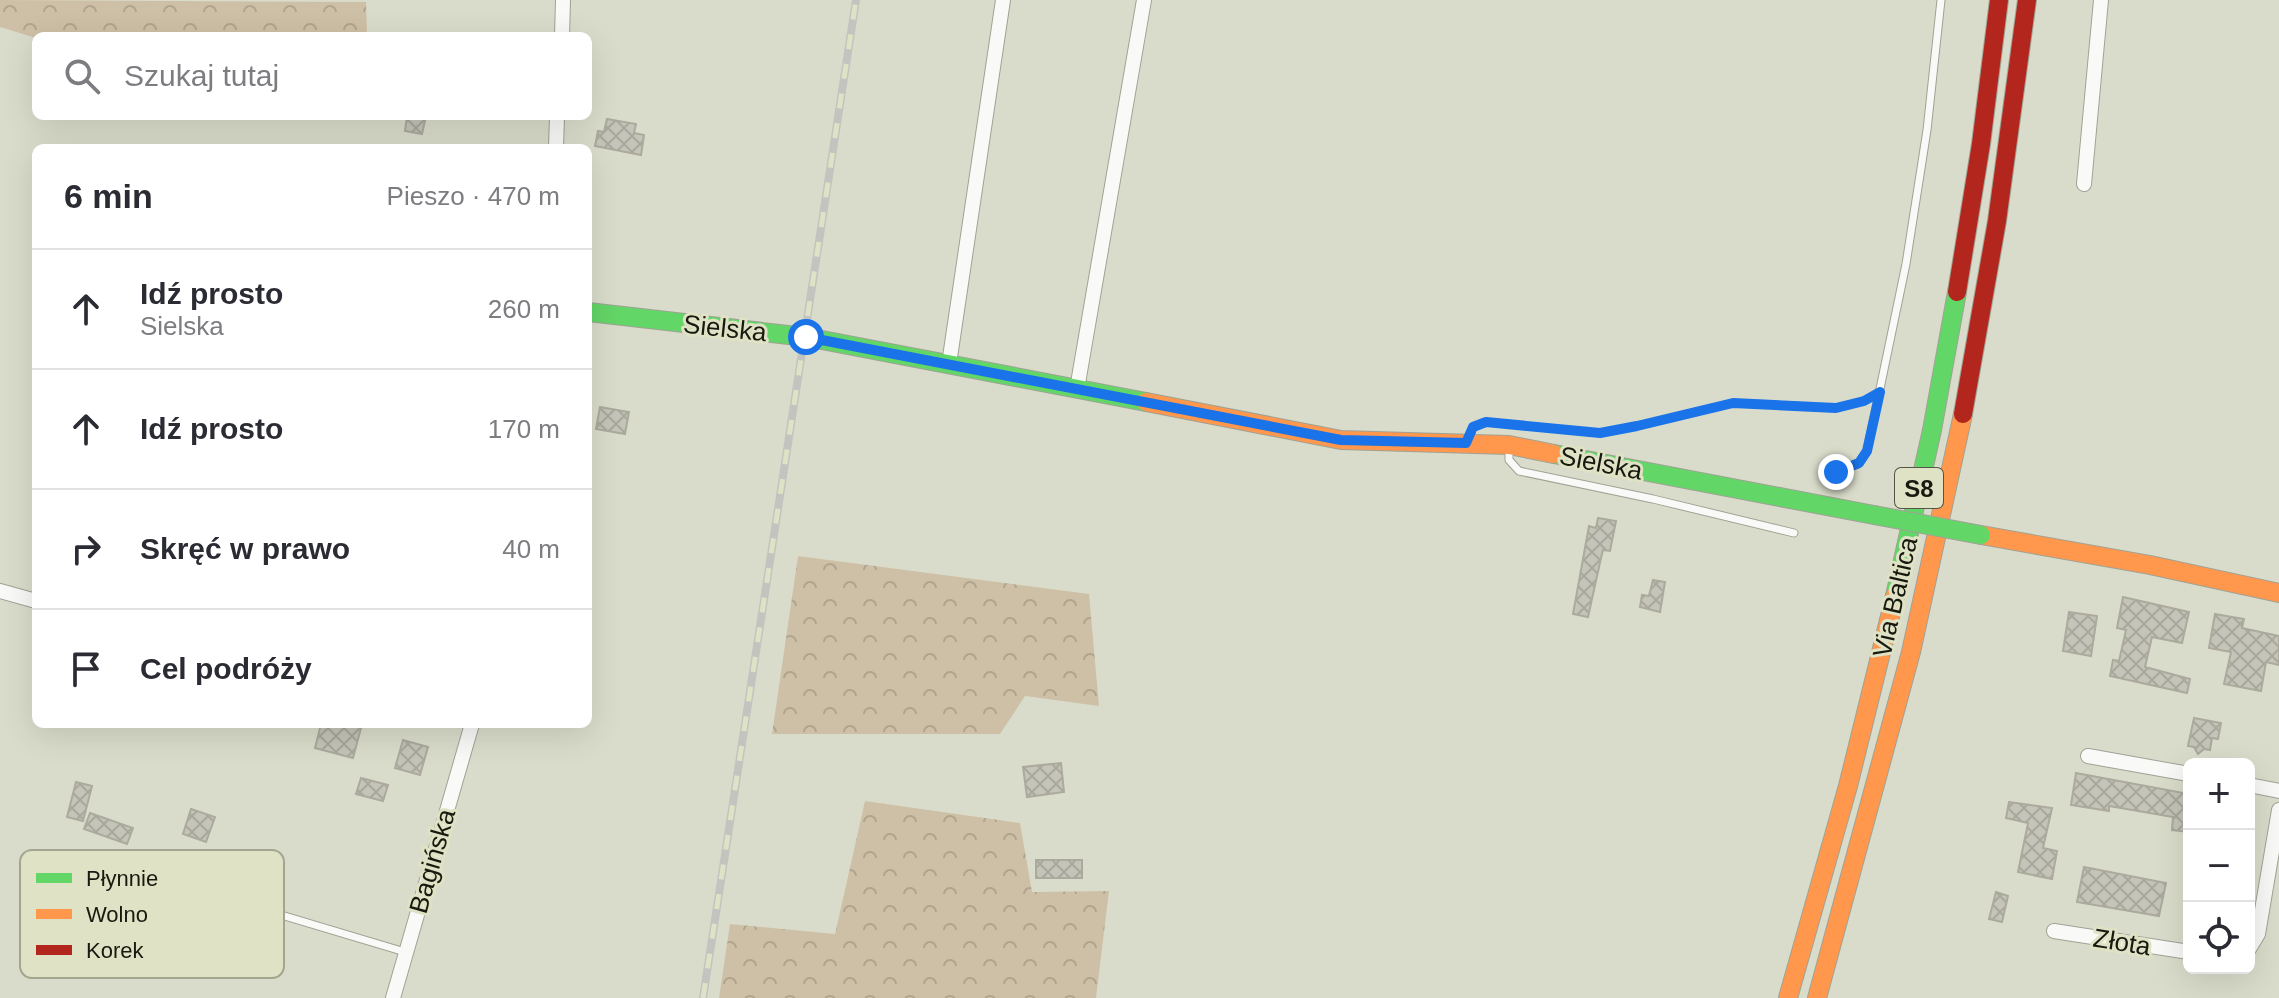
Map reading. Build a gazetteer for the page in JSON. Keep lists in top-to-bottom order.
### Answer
{
  "streets": {
    "main road": ["Sielska", "S8", "Via Baltica"],
    "street": ["Bagińska", "Złota"]
  },
  "legend": ["Płynnie", "Wolno", "Korek"],
  "page": {
    "search": "Szukaj tutaj",
    "heading": ["6 min", "Pieszo · 470 m"],
    "list": [
      ["Idź prosto", "Sielska", "260 m"],
      ["Idź prosto", "170 m"],
      ["Skręć w prawo", "40 m"],
      "Cel podróży"
    ],
    "map_buttons": ["+", "−"]
  }
}
